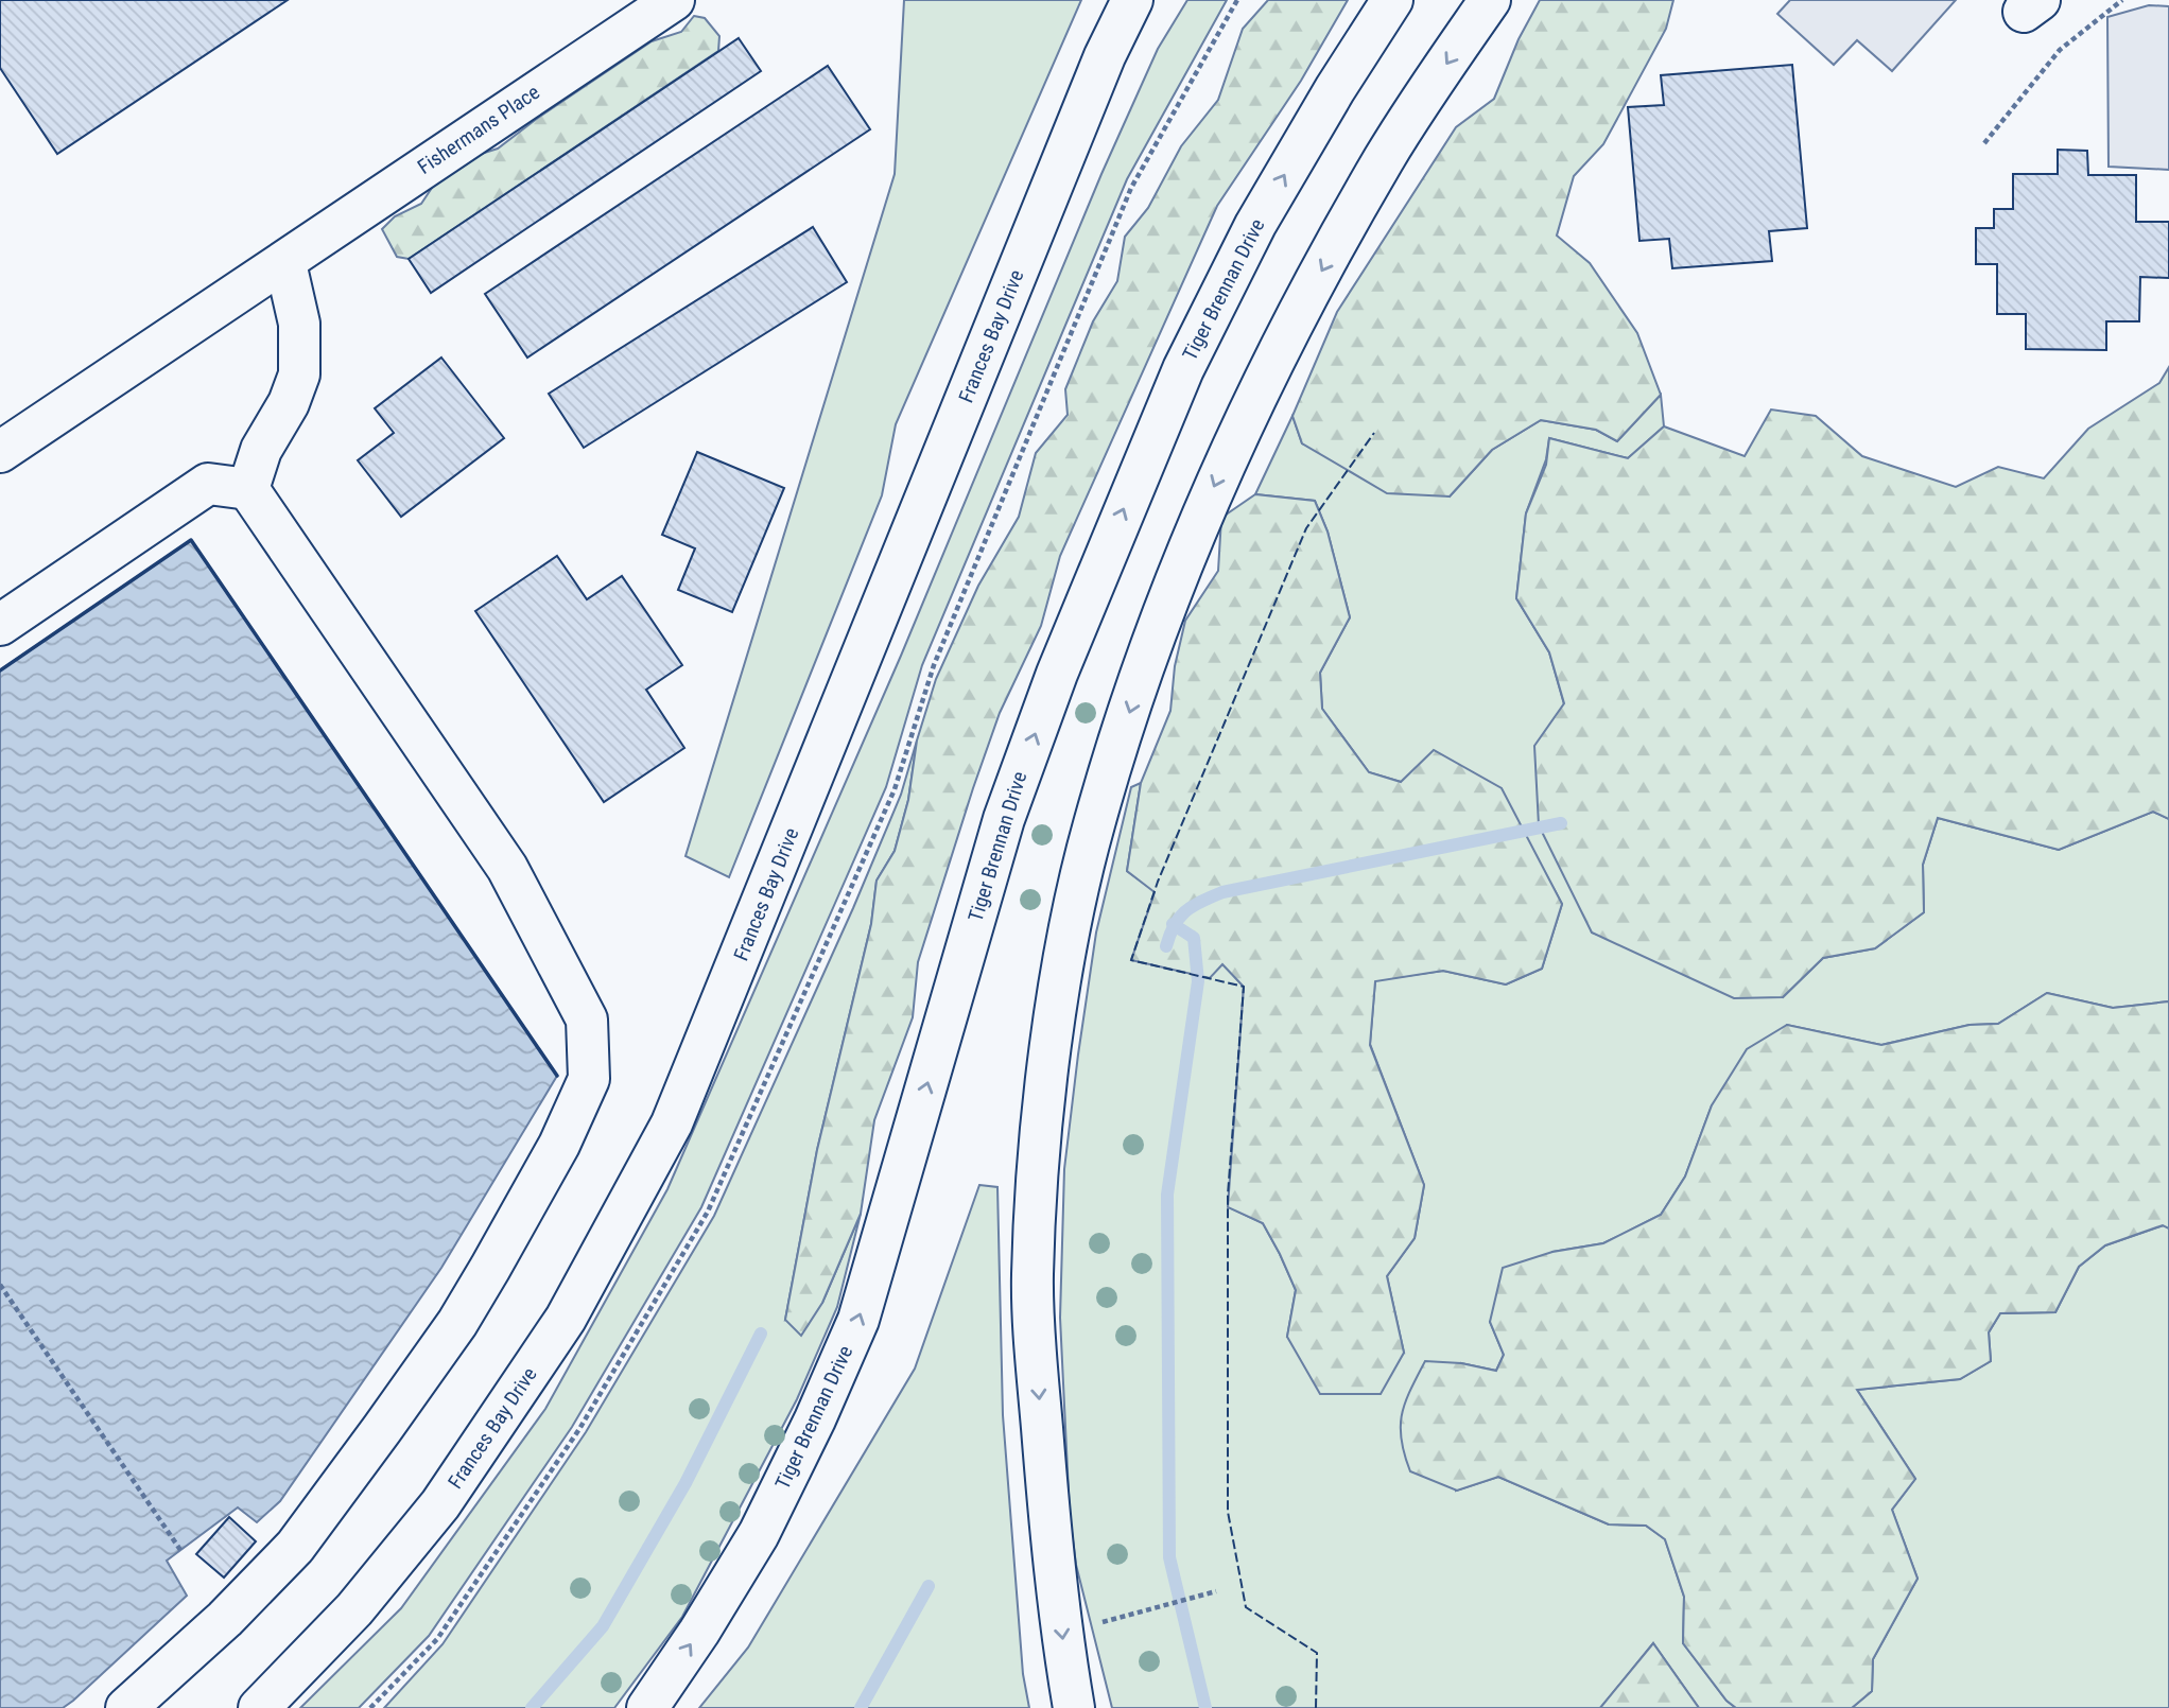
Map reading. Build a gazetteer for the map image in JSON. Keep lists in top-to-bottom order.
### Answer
{
  "streets": {
    "main road": ["Fishermans Place", "Tiger Brennan Drive", "Frances Bay Drive"]
  }
}
